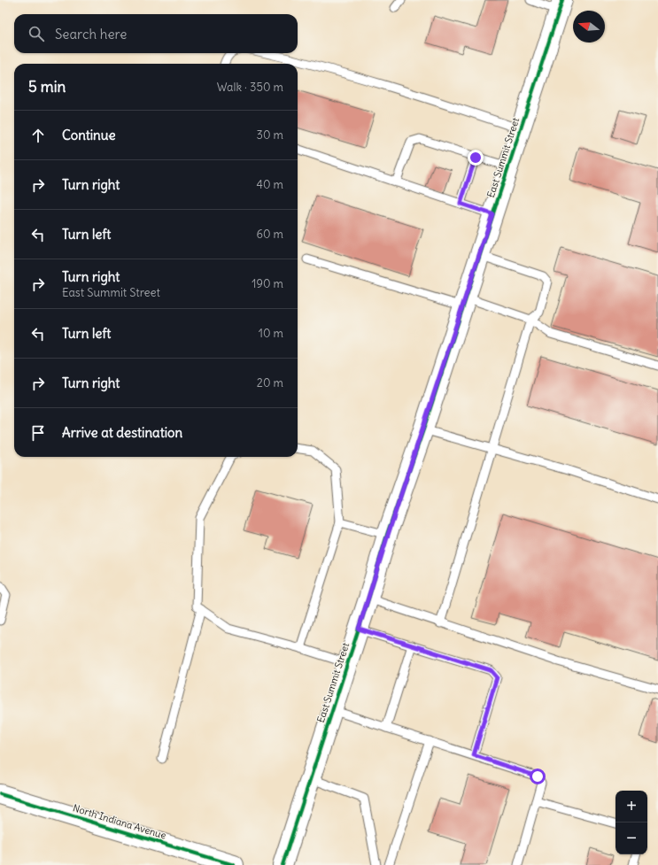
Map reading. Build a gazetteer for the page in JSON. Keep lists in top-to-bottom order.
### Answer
{
  "streets": {
    "street": ["East Summit Street", "North Indiana Avenue"]
  },
  "north": "left",
  "page": {
    "search": "Search here",
    "heading": ["5 min", "Walk · 350 m"],
    "list": [
      ["Continue", "30 m"],
      ["Turn right", "40 m"],
      ["Turn left", "60 m"],
      ["Turn right", "East Summit Street", "190 m"],
      ["Turn left", "10 m"],
      ["Turn right", "20 m"],
      "Arrive at destination"
    ],
    "map_buttons": ["+", "−"]
  }
}
